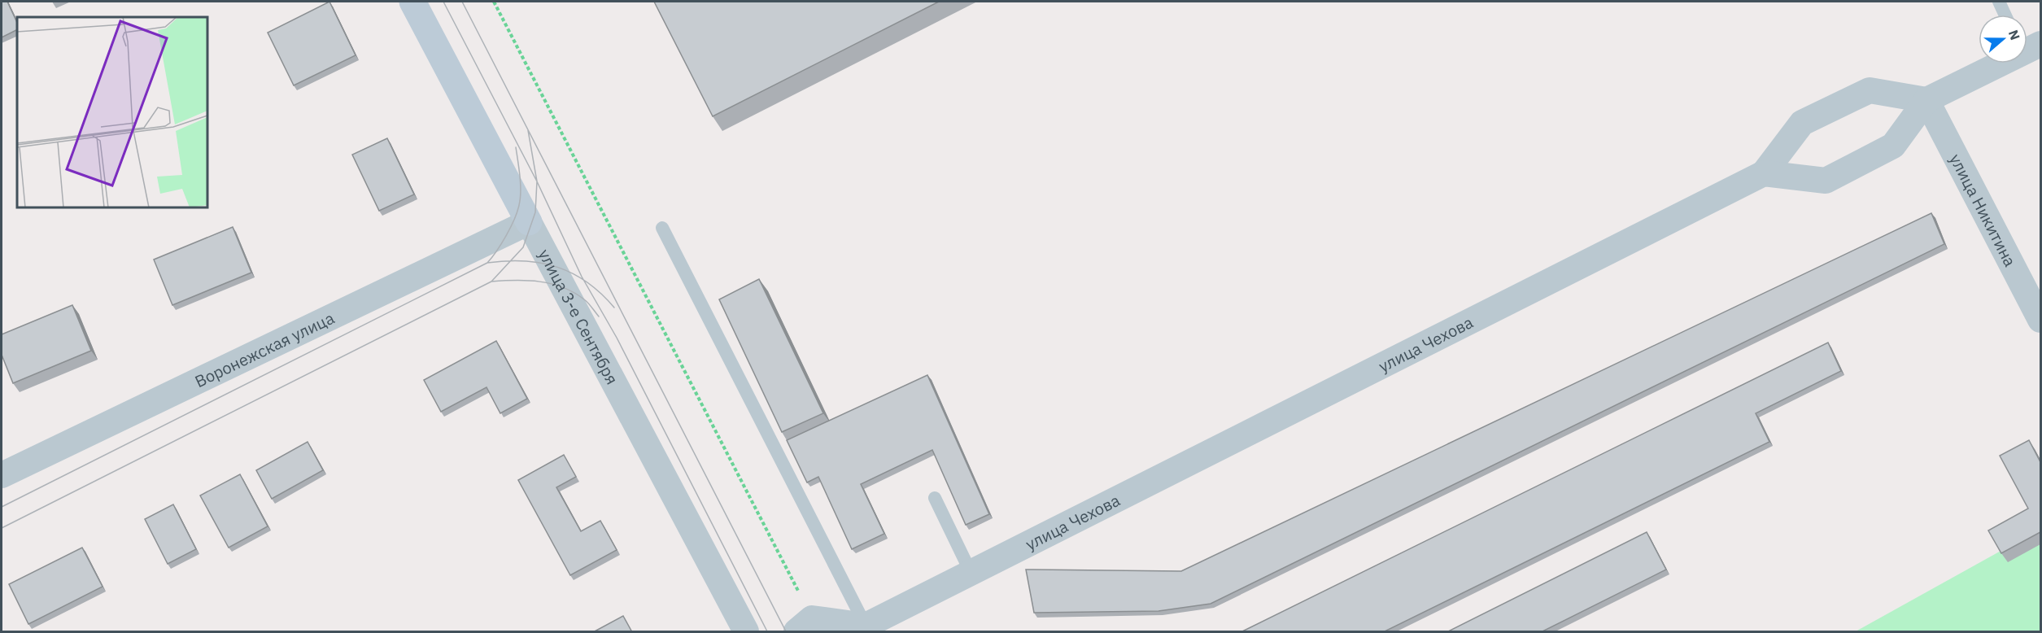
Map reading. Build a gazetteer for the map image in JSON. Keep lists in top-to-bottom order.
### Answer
{
  "streets": {
    "street": [
      "улица Никитина",
      "улица 3-е Сентября",
      "улица Чехова",
      "Воронежская улица"
    ]
  },
  "crossings": [
    ["улица 3-е Сентября", "Воронежская улица"]
  ],
  "north": "right"
}
